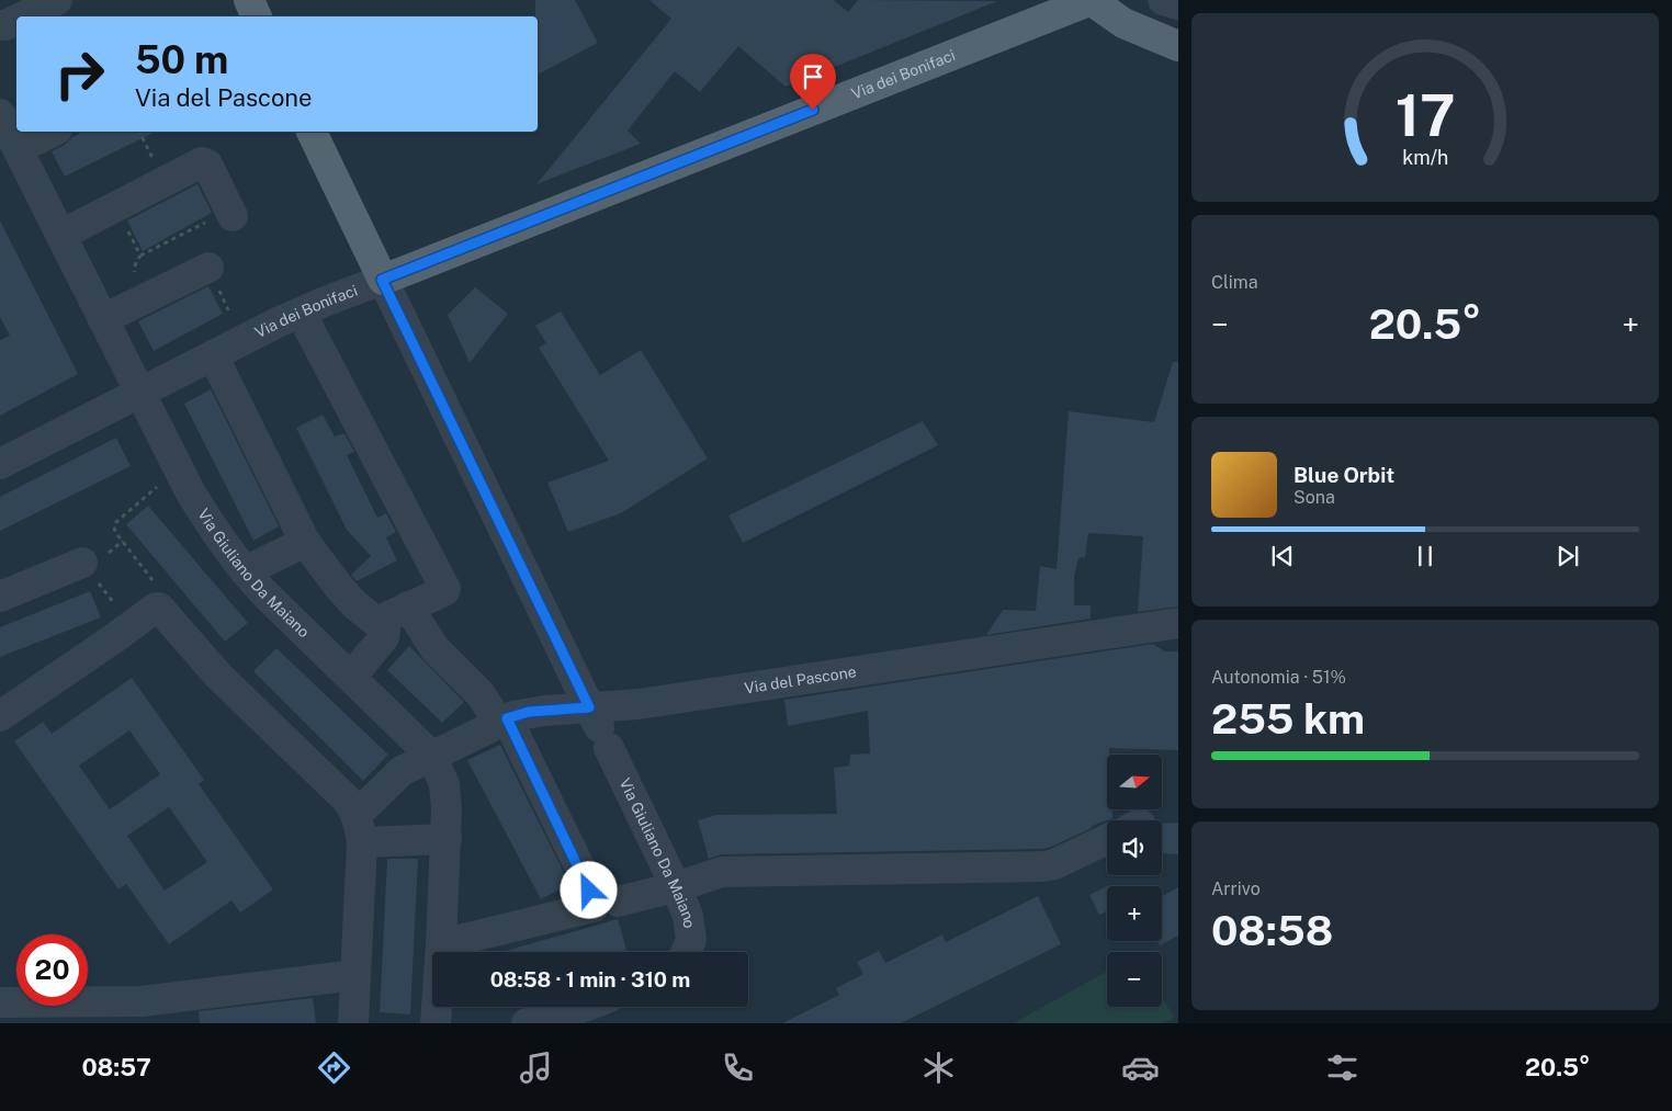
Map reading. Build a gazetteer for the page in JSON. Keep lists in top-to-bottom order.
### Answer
{
  "streets": {
    "main road": ["Via dei Bonifaci"],
    "street": ["Via Giuliano Da Maiano", "Via del Pascone"]
  },
  "crossings": [
    ["Via dei Bonifaci", "Via Giuliano Da Maiano"],
    ["Via Giuliano Da Maiano", "Via del Pascone"]
  ],
  "north": "right",
  "page": {
    "turn": ["50 m", "Via del Pascone"],
    "tile": [
      "Clima",
      ["Autonomia · 51%", "255 km"],
      ["Arrivo", "08:58"]
    ],
    "heat": ["−", "20.5°", "+"],
    "song": ["Blue Orbit", "Sona"],
    "map_buttons": ["+", "−"],
    "limit": "20",
    "trip": "08:58 · 1 min · 310 m",
    "tabs": ["08:57", "20.5°"],
    "gauge": ["17", "km/h"]
  }
}
